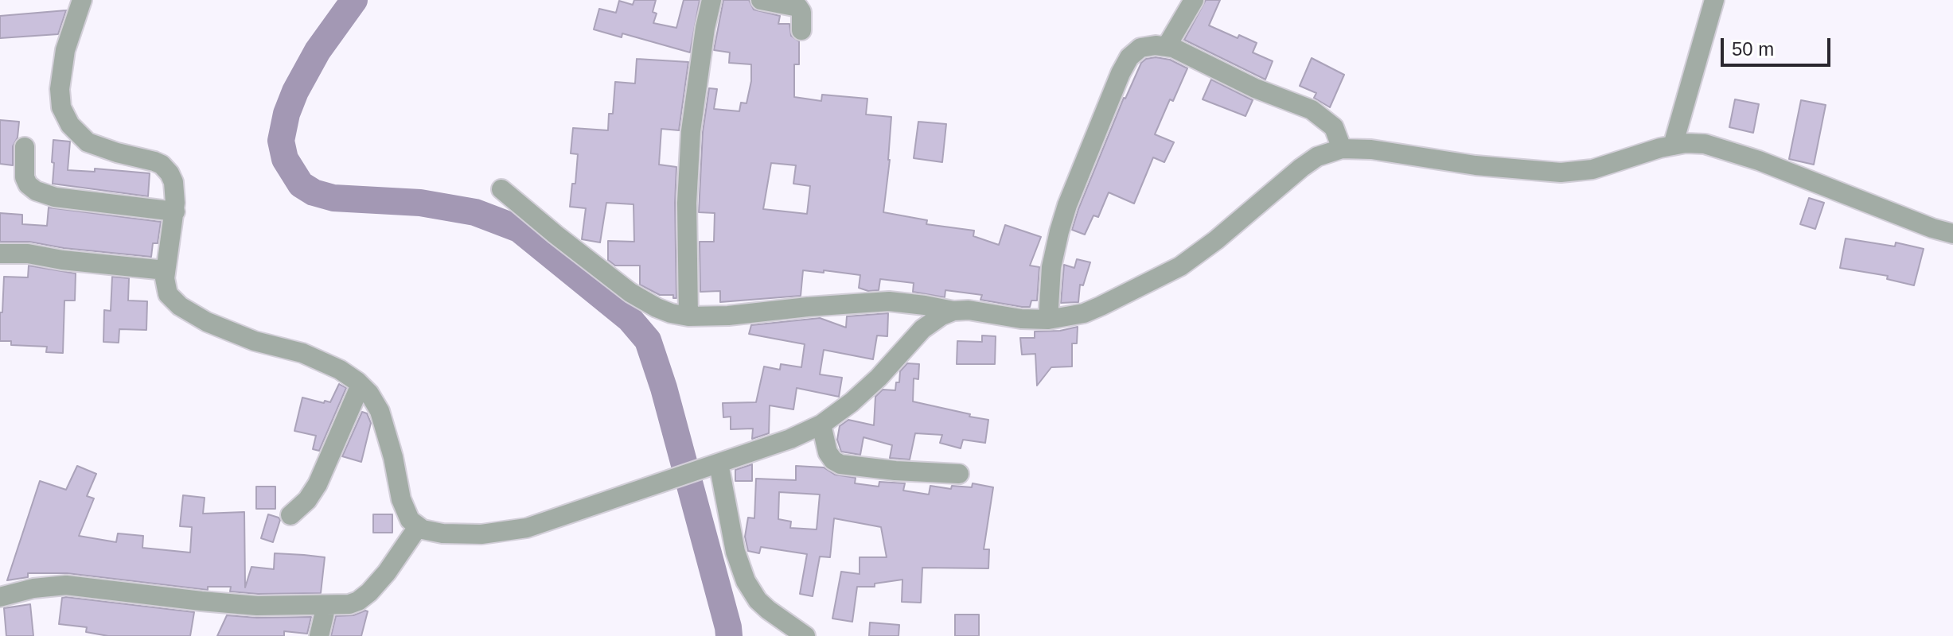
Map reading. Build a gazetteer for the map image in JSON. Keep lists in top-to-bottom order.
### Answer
{
  "scale_bar": "50 m"
}
